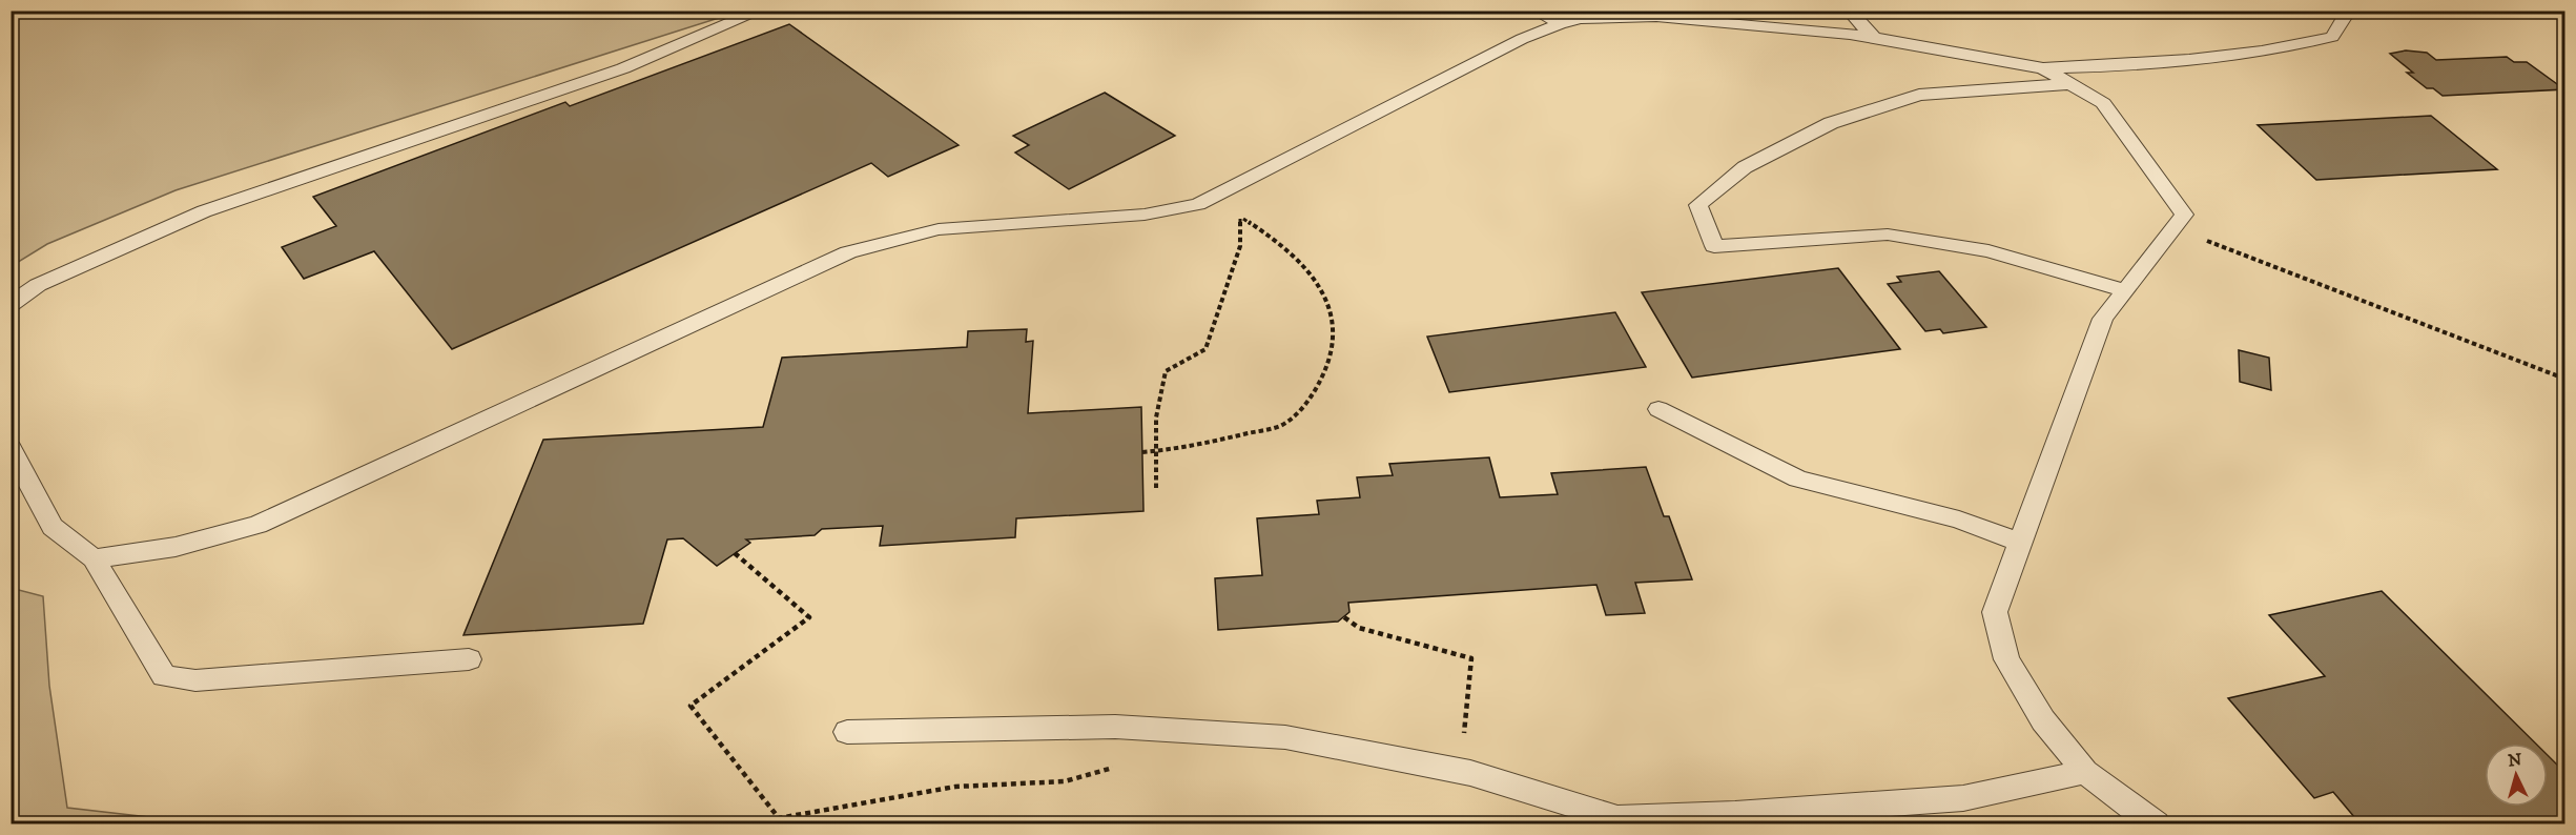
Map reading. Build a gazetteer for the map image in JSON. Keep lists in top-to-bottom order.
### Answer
{
  "north": "top"
}
